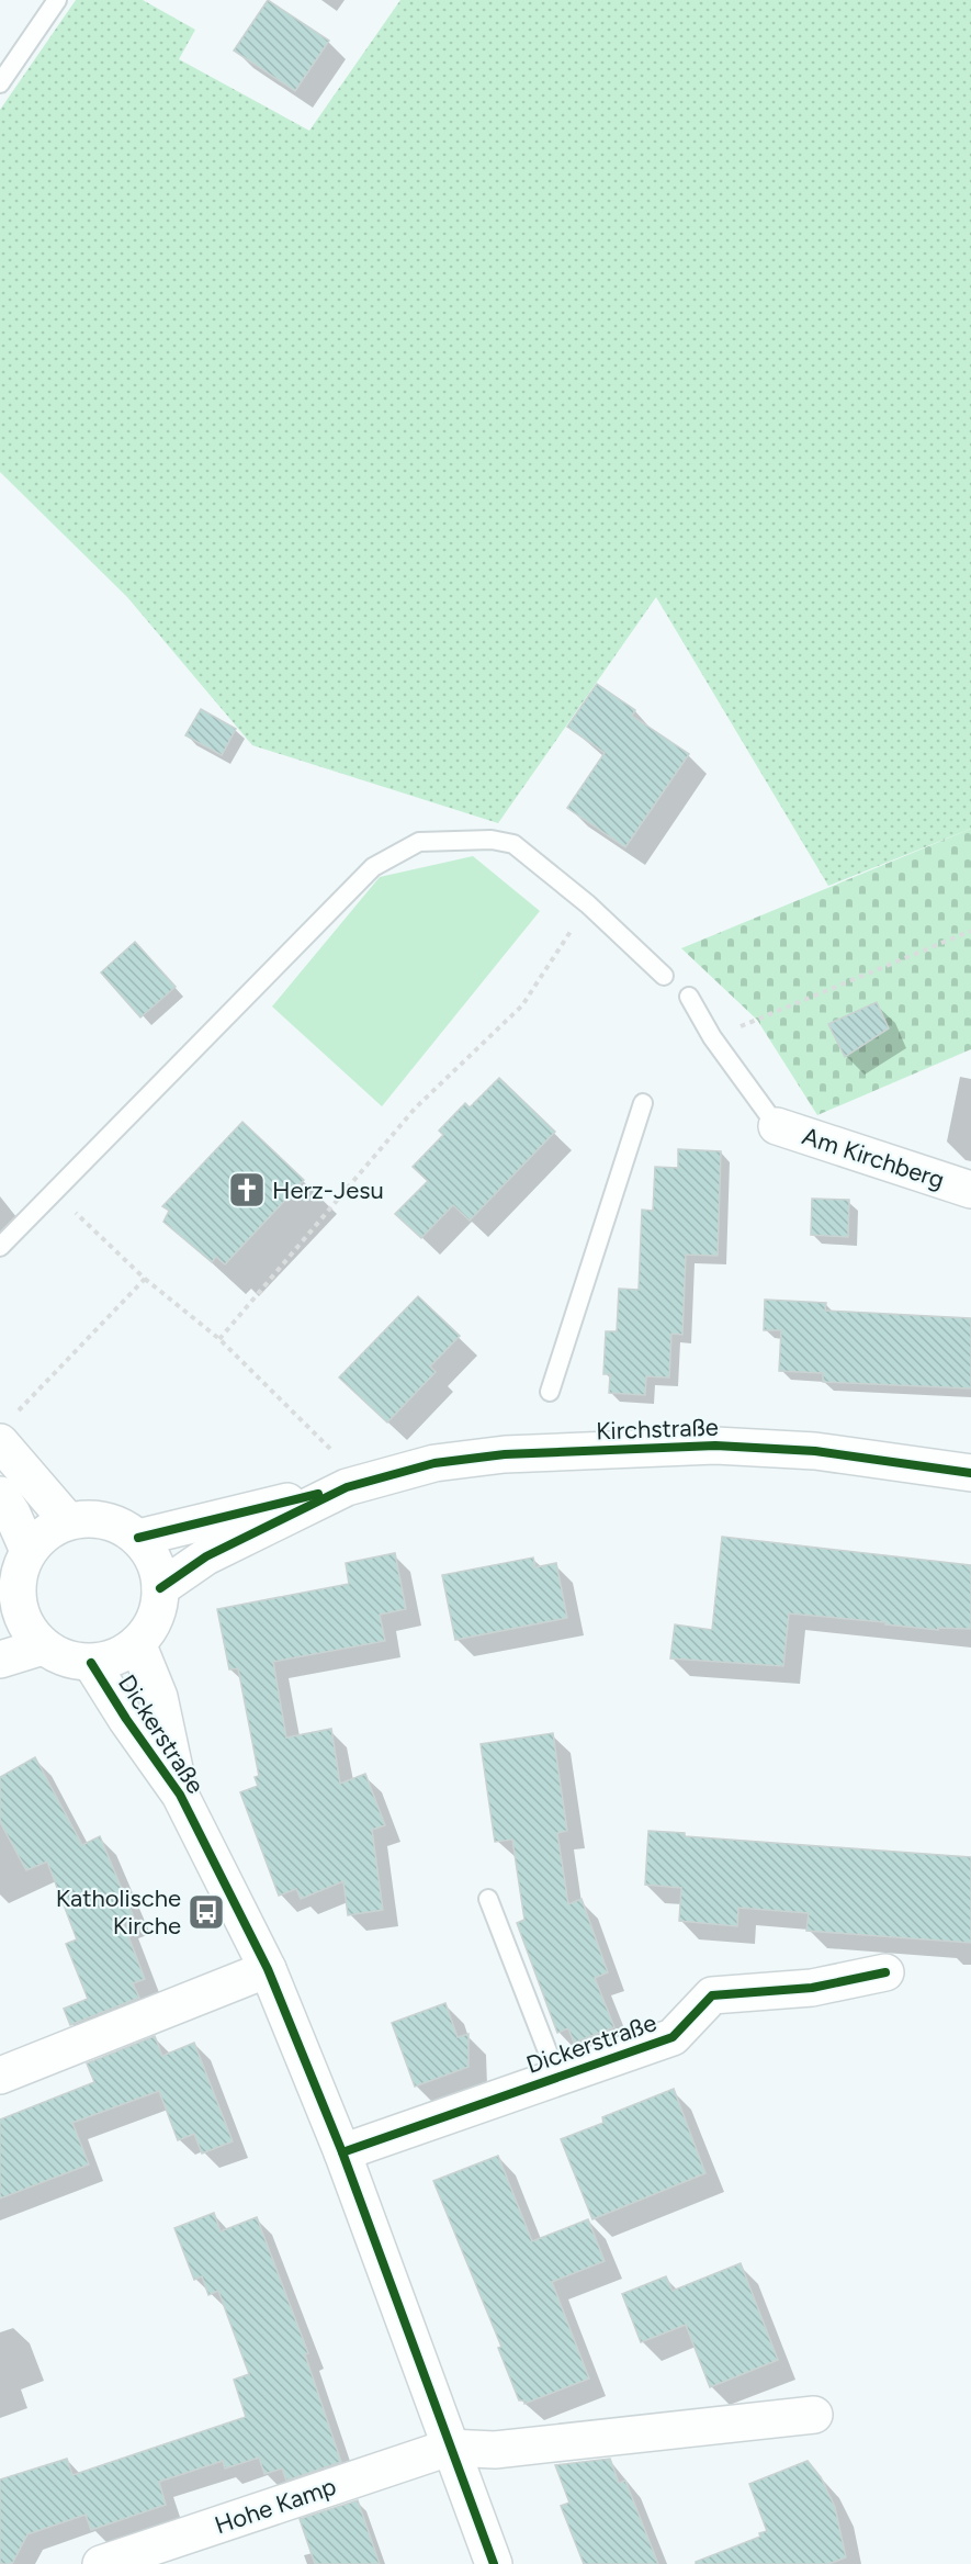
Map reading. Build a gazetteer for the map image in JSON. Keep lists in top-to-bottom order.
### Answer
{
  "streets": {
    "street": [
      "Am Kirchberg",
      "Kirchstraße",
      "Dickerstraße",
      "Hohe Kamp"
    ]
  },
  "crossings": [
    ["Kirchstraße", "Dickerstraße"],
    ["Dickerstraße", "Hohe Kamp"]
  ],
  "places": {
    "church": ["Herz-Jesu"],
    "bus stop": ["Katholische Kirche"]
  }
}
